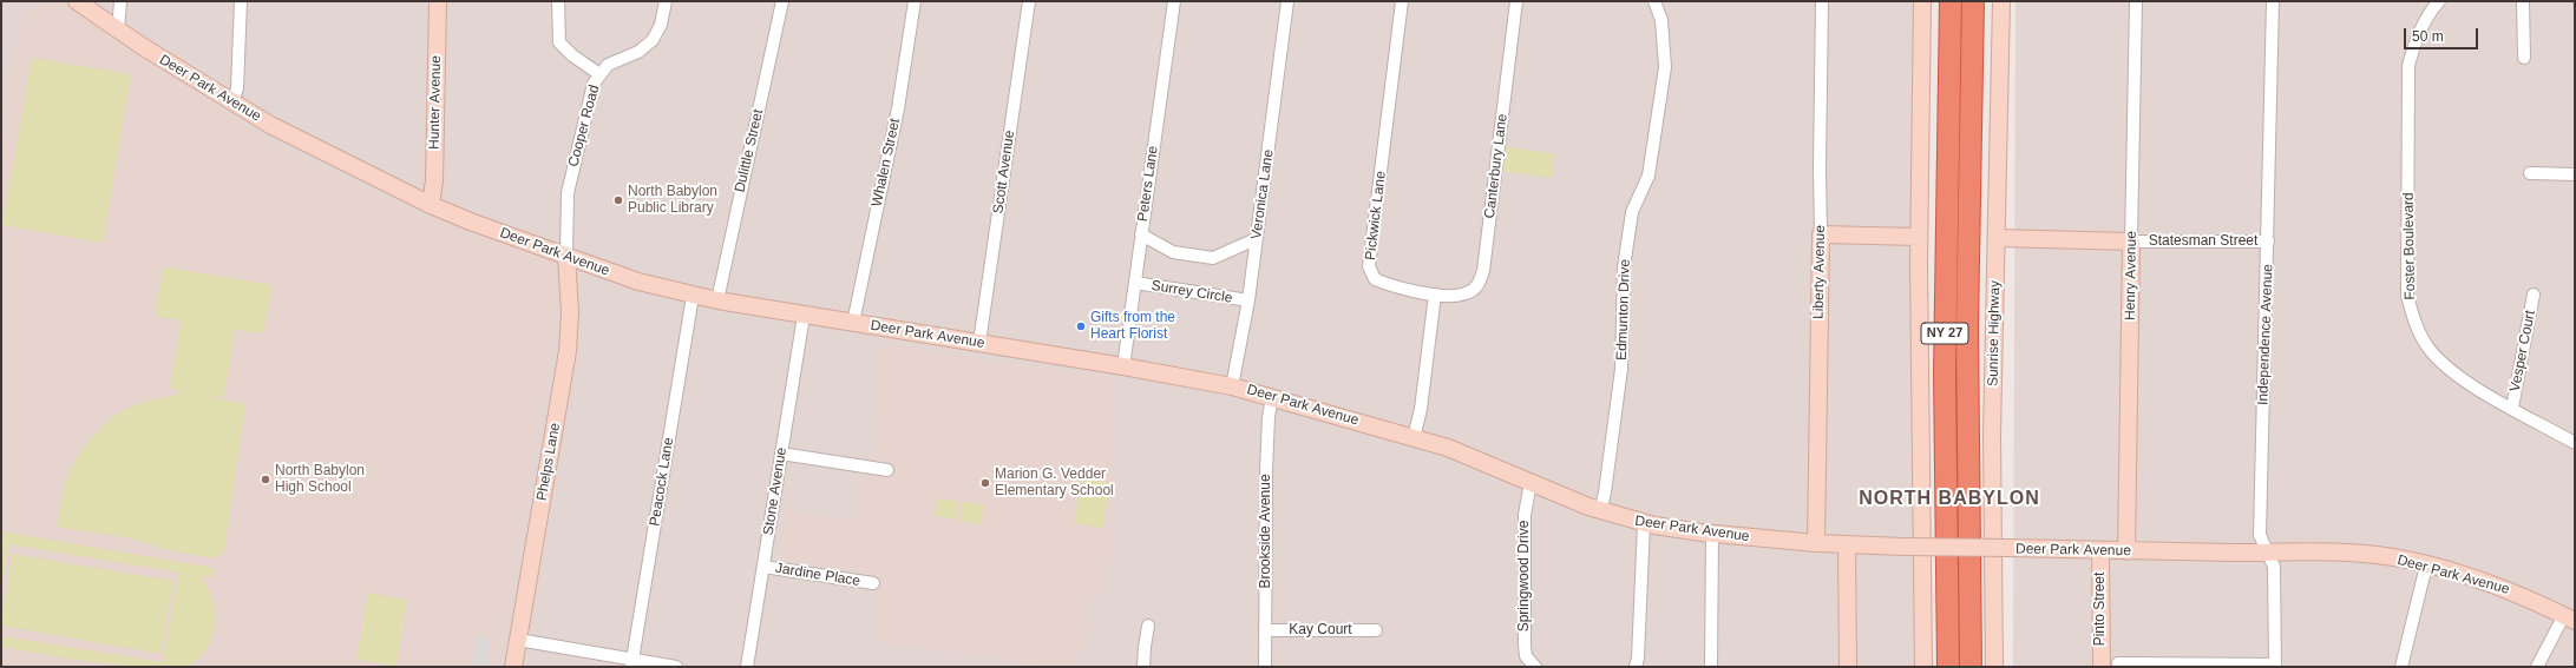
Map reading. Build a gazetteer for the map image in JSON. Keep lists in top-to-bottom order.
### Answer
{
  "streets": {
    "highway": ["NY 27", "Sunrise Highway"],
    "main road": [
      "Deer Park Avenue",
      "Hunter Avenue",
      "Statesman Street",
      "Liberty Avenue",
      "Henry Avenue",
      "Phelps Lane",
      "Pinto Street"
    ],
    "street": [
      "Cooper Road",
      "Dulittle Street",
      "Whalen Street",
      "Canterbury Lane",
      "Scott Avenue",
      "Peters Lane",
      "Veronica Lane",
      "Pickwick Lane",
      "Foster Boulevard",
      "Surrey Circle",
      "Edmunton Drive",
      "Independence Avenue",
      "Vesper Court",
      "Peacock Lane",
      "Stone Avenue",
      "Brookside Avenue",
      "Jardine Place",
      "Springwood Drive",
      "Kay Court"
    ]
  },
  "crossings": [
    ["Deer Park Avenue", "Hunter Avenue"],
    ["Deer Park Avenue", "Cooper Road"],
    ["Deer Park Avenue", "Dulittle Street"],
    ["Deer Park Avenue", "Whalen Street"],
    ["Deer Park Avenue", "Scott Avenue"],
    ["Deer Park Avenue", "Peters Lane"],
    ["Deer Park Avenue", "Veronica Lane"],
    ["Deer Park Avenue", "Liberty Avenue"],
    ["Deer Park Avenue", "Henry Avenue"],
    ["Deer Park Avenue", "Edmunton Drive"],
    ["Deer Park Avenue", "Independence Avenue"],
    ["Deer Park Avenue", "Phelps Lane"],
    ["Deer Park Avenue", "Peacock Lane"],
    ["Deer Park Avenue", "Stone Avenue"],
    ["Deer Park Avenue", "Brookside Avenue"],
    ["Deer Park Avenue", "Springwood Drive"],
    ["Deer Park Avenue", "Pinto Street"],
    ["Cooper Road", "Phelps Lane"],
    ["Canterbury Lane", "Pickwick Lane"],
    ["Peters Lane", "Surrey Circle"],
    ["Veronica Lane", "Surrey Circle"],
    ["Statesman Street", "Henry Avenue"],
    ["Statesman Street", "Sunrise Highway"],
    ["Statesman Street", "Independence Avenue"],
    ["Foster Boulevard", "Vesper Court"],
    ["Stone Avenue", "Jardine Place"],
    ["Brookside Avenue", "Kay Court"]
  ],
  "districts": ["NORTH BABYLON"],
  "places": [
    "North Babylon Public Library",
    "Gifts from the Heart Florist",
    "North Babylon High School",
    "Marion G. Vedder Elementary School"
  ],
  "scale_bar": "50 m"
}
